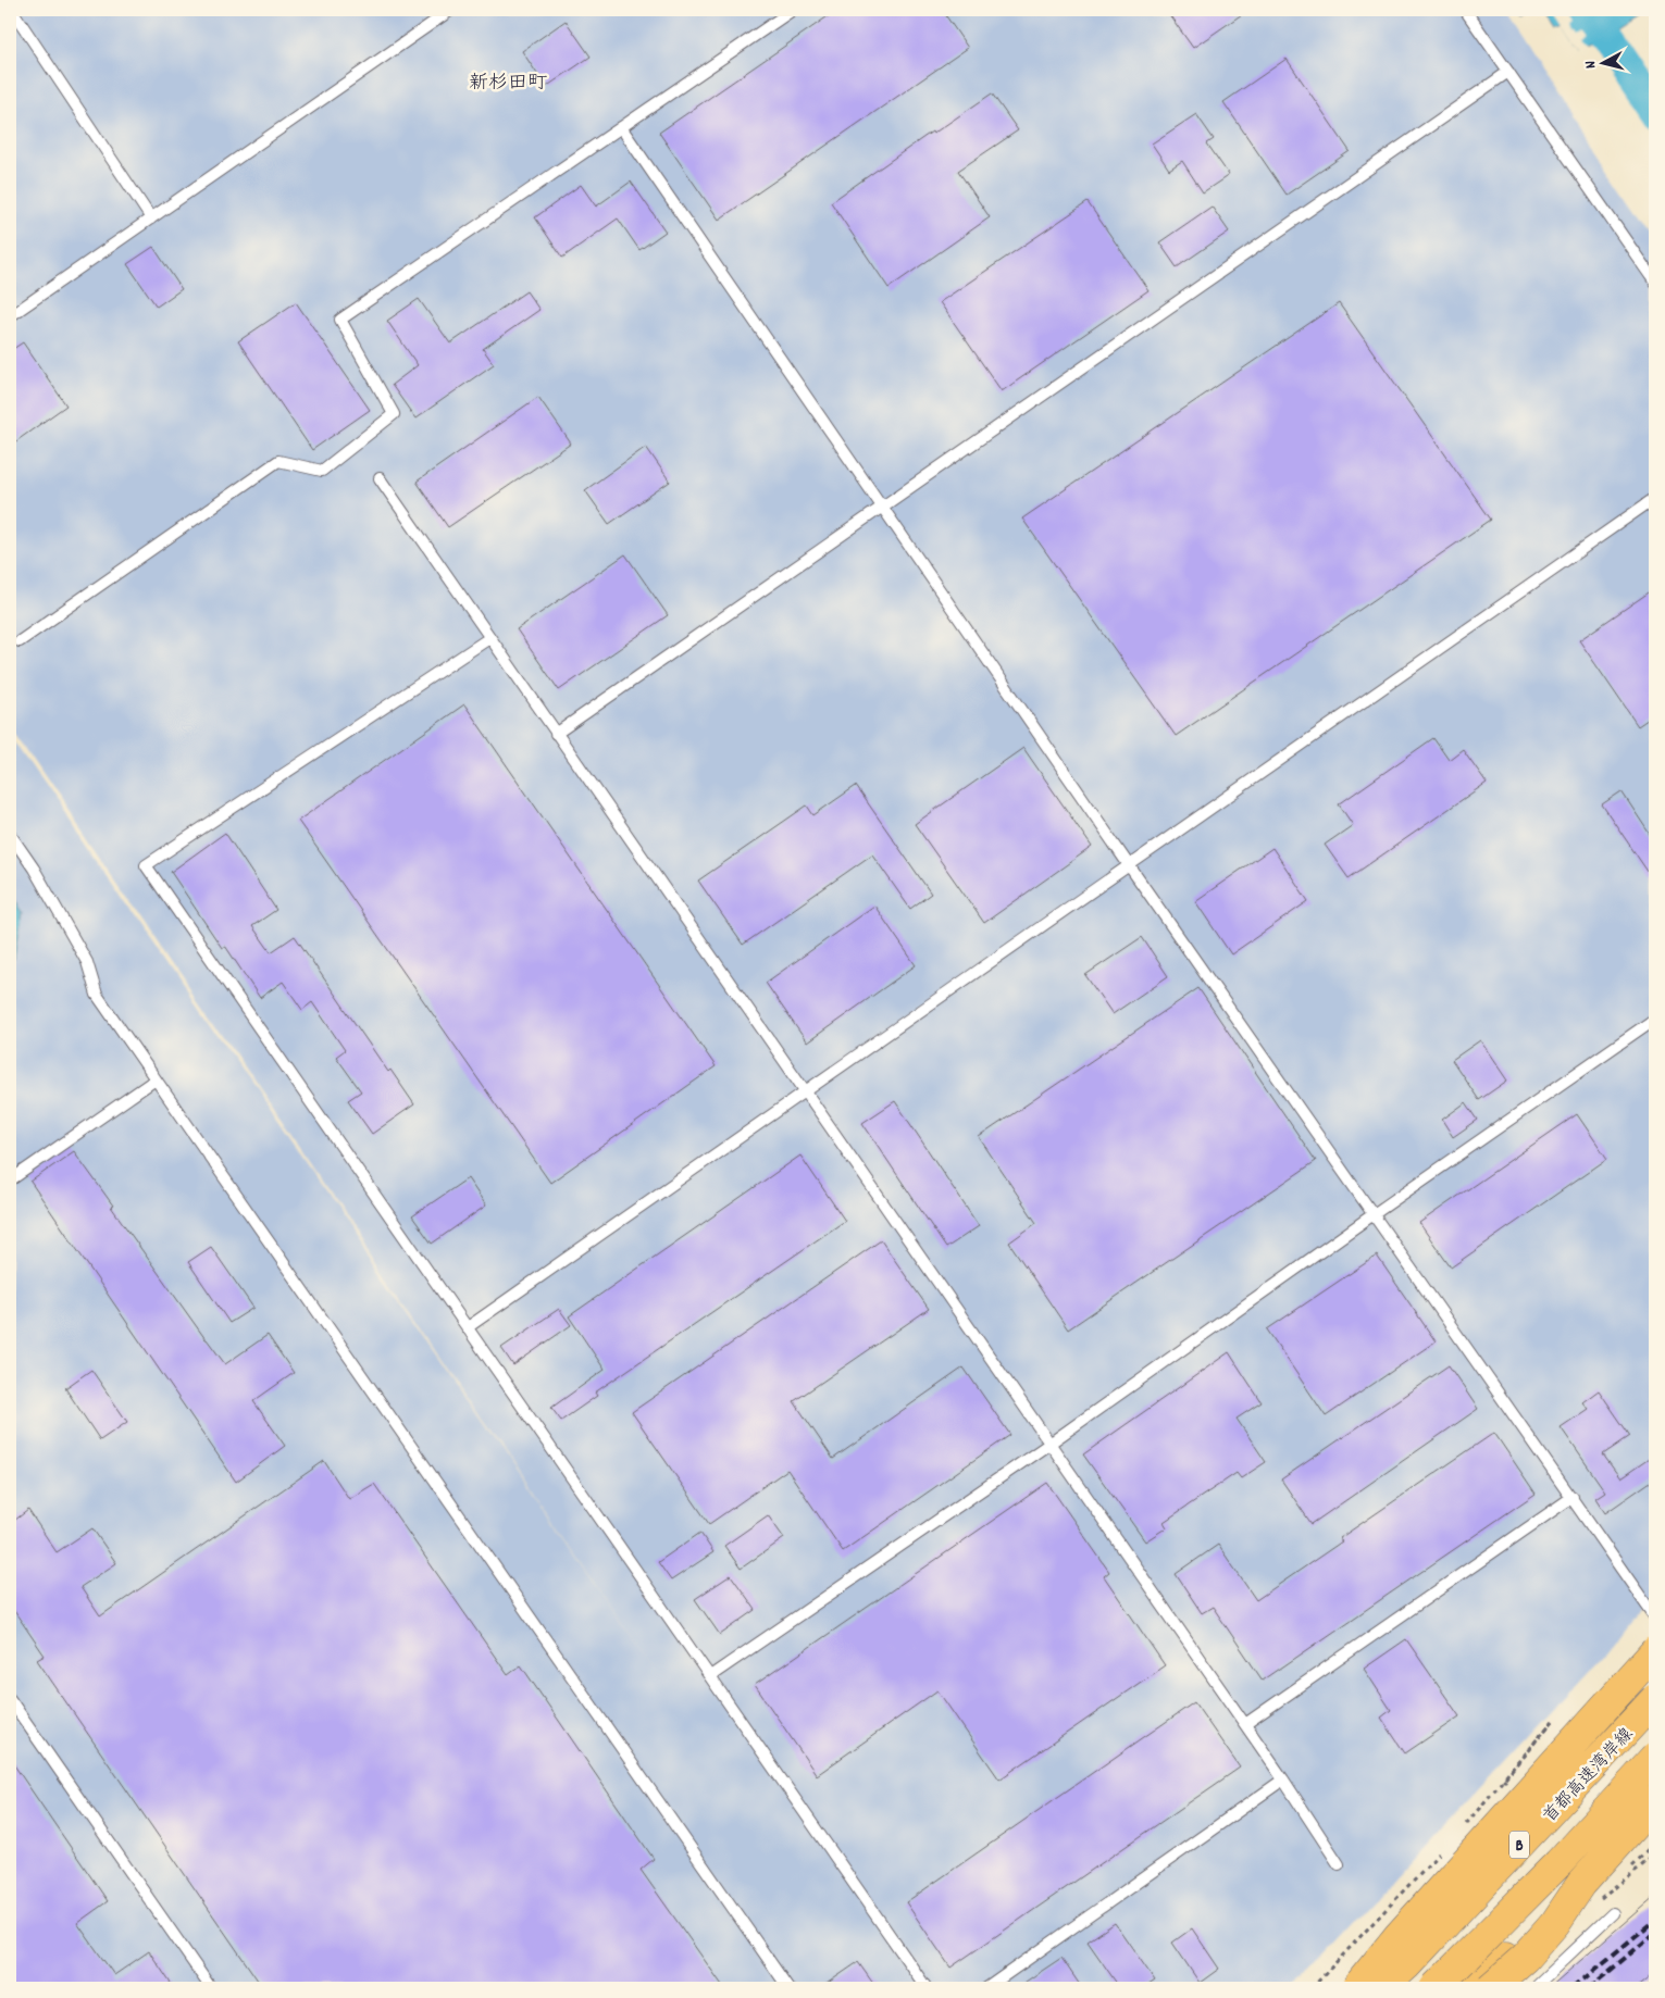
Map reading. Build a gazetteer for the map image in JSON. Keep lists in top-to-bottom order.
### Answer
{
  "streets": {
    "highway": ["首都高速湾岸線", "B"]
  },
  "districts": ["新杉田町"],
  "north": "left"
}
